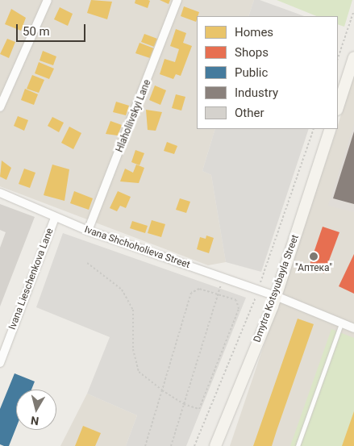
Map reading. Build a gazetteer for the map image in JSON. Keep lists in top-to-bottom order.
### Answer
{
  "streets": {
    "main road": ["Dmytra Kotsyubayla Street"],
    "street": ["Hlaholiivskyi Lane", "Ivana Shchoholieva Street", "Ivana Lieschenkova Lane"]
  },
  "crossings": [
    ["Hlaholiivskyi Lane", "Ivana Shchoholieva Street"],
    ["Ivana Shchoholieva Street", "Ivana Lieschenkova Lane"],
    ["Ivana Shchoholieva Street", "Dmytra Kotsyubayla Street"]
  ],
  "places": ["\"Аптека\""],
  "legend": [
    "Homes",
    "Shops",
    "Public",
    "Industry",
    "Other"
  ],
  "scale_bar": "50 m",
  "north": "bottom"
}
